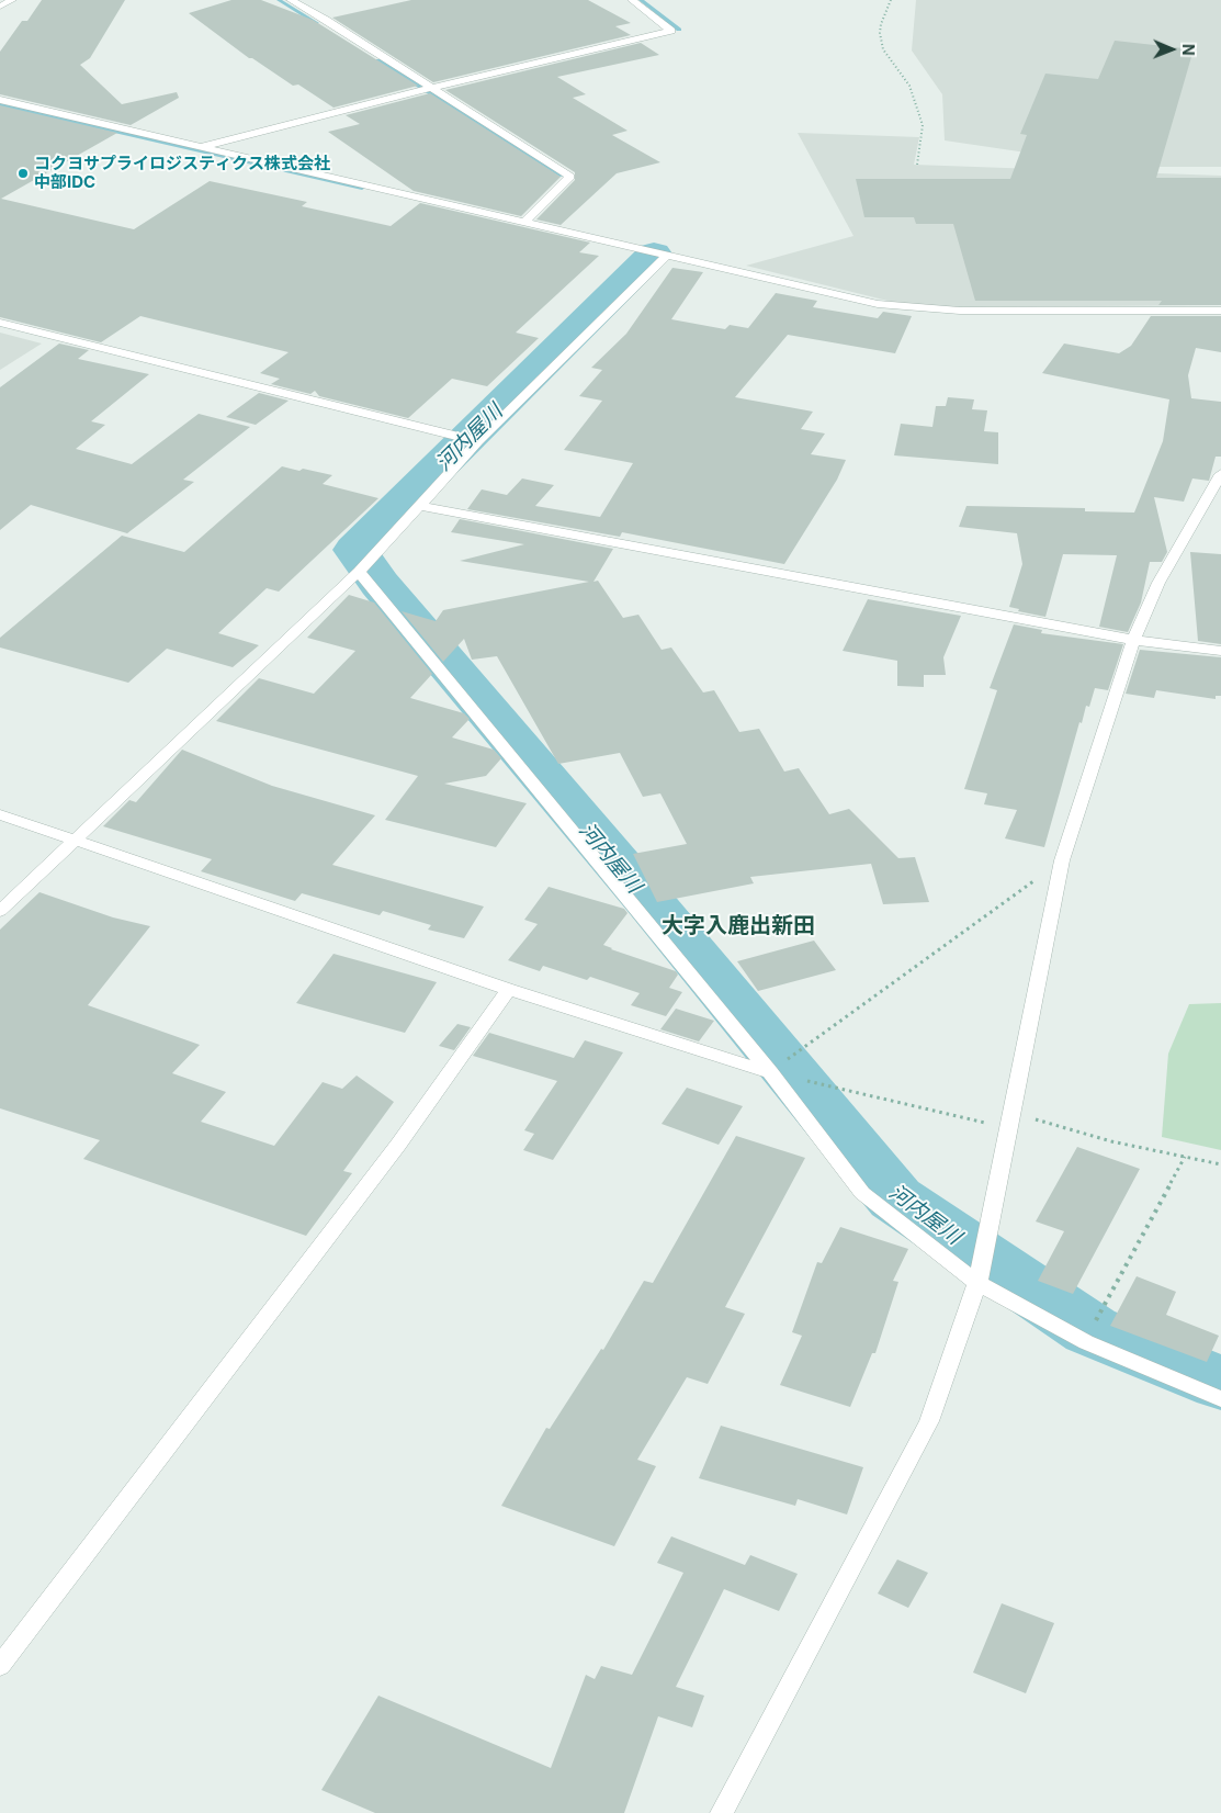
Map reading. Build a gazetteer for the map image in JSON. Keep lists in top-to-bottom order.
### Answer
{
  "districts": ["大字入鹿出新田"],
  "water": ["河内屋川"],
  "places": ["コクヨサプライロジスティクス株式会社 中部IDC"],
  "north": "right"
}
